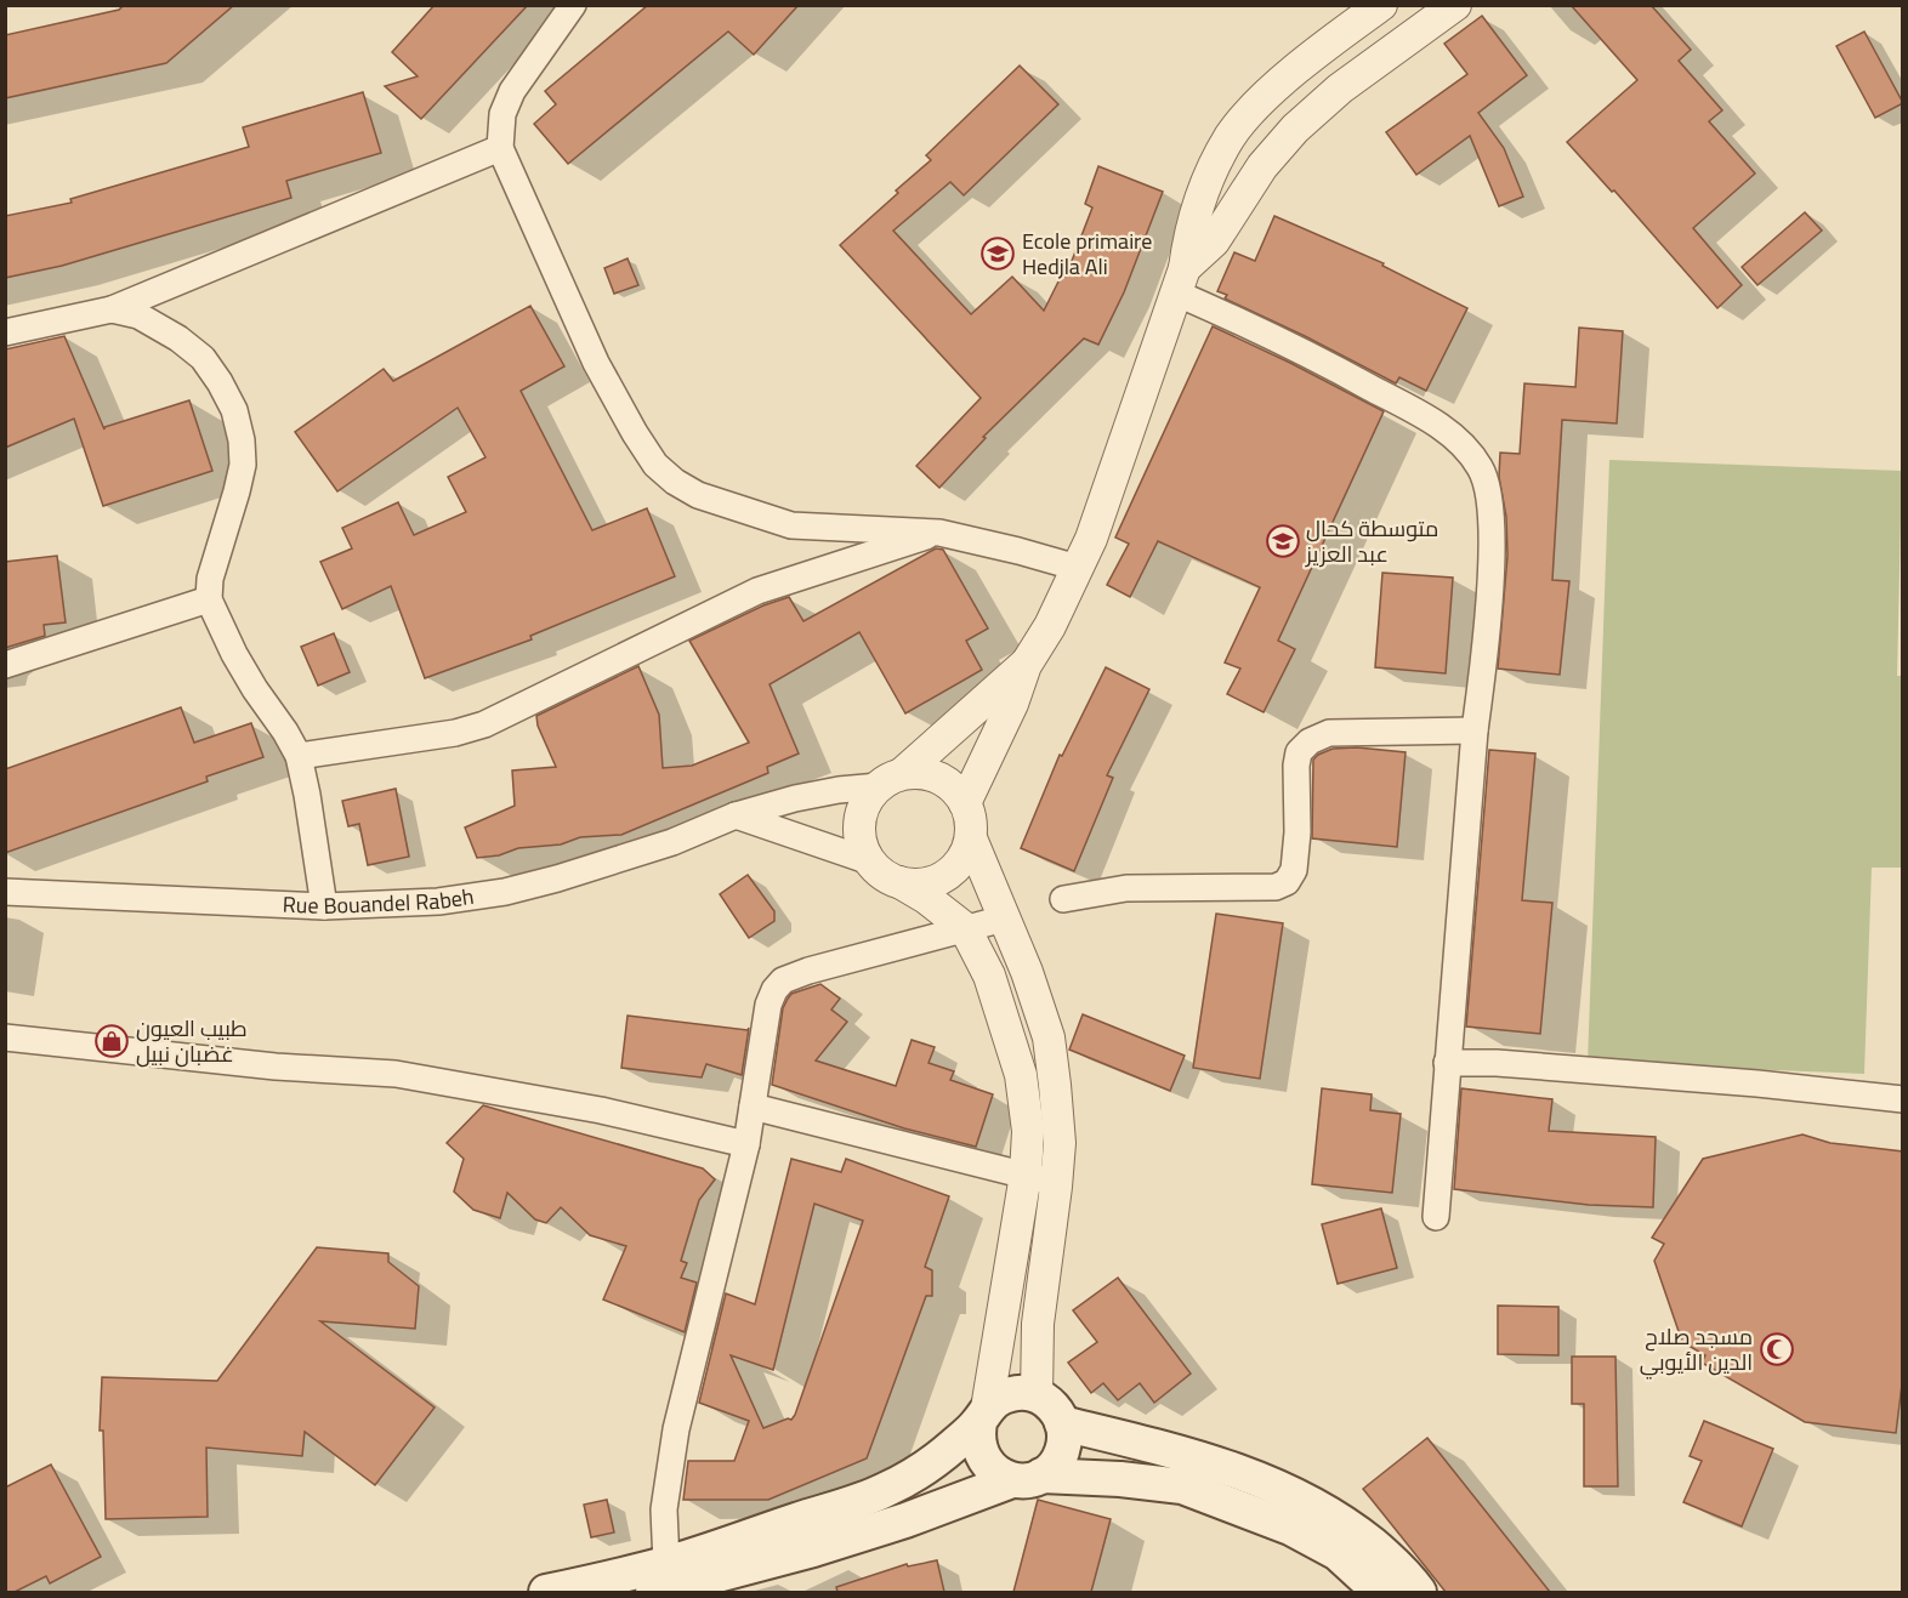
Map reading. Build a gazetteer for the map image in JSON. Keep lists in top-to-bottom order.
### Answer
{
  "streets": {
    "street": ["Rue Bouandel Rabeh"]
  },
  "places": {
    "school or university": ["Ecole primaire Hedjla Ali", "متوسطة كحال عبد العزيز"],
    "shop": ["طبيب العيون غضبان نبيل"],
    "mosque": ["مسجد صلاح الدين الأيوبي"]
  }
}
